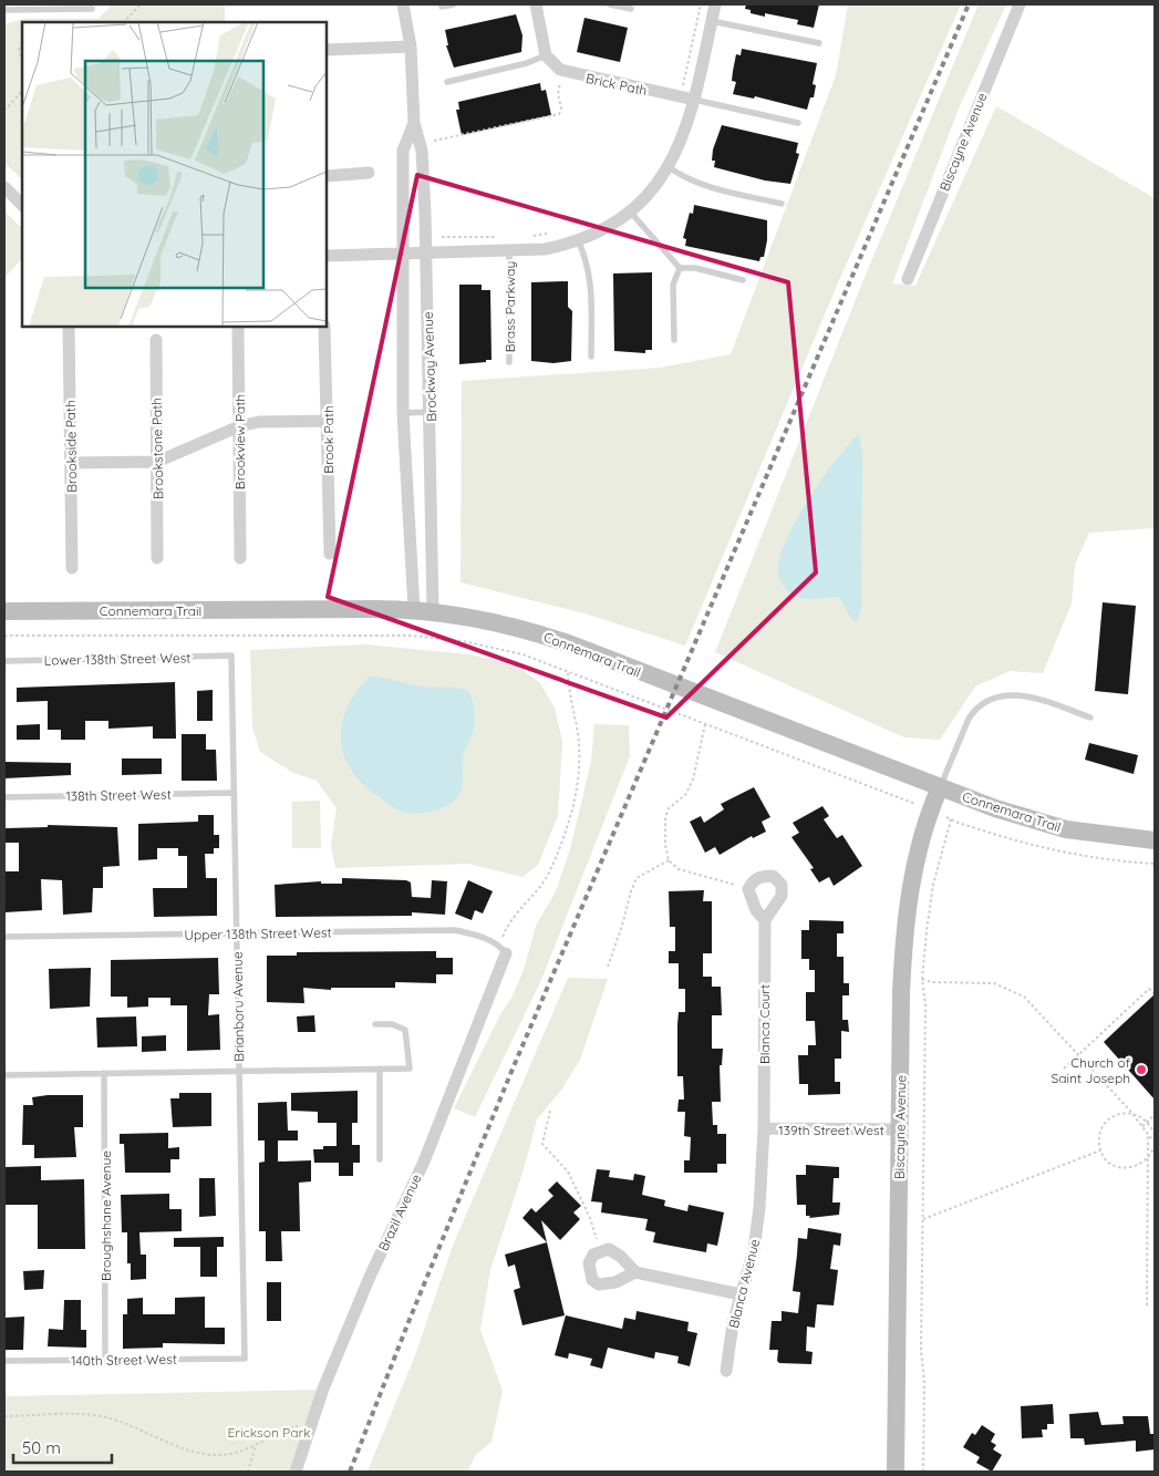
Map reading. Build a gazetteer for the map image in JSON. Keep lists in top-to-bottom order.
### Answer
{
  "streets": {
    "street": [
      "Brick Path",
      "Biscayne Avenue",
      "Brass Parkway",
      "Brockway Avenue",
      "Brook Path",
      "Brookview Path",
      "Brookside Path",
      "Brookstone Path",
      "Connemara Trail",
      "Blanca Court",
      "139th Street West",
      "Brazil Avenue",
      "Blanca Avenue"
    ],
    "lane": [
      "Lower 138th Street West",
      "138th Street West",
      "Upper 138th Street West",
      "Brianboru Avenue",
      "Broughshane Avenue",
      "140th Street West"
    ]
  },
  "crossings": [
    ["Brick Path", "Brass Parkway"],
    ["Biscayne Avenue", "Connemara Trail"],
    ["Biscayne Avenue", "139th Street West"],
    ["Brass Parkway", "Brockway Avenue"],
    ["Brockway Avenue", "Connemara Trail"],
    ["Lower 138th Street West", "Brianboru Avenue"],
    ["138th Street West", "Brianboru Avenue"],
    ["Upper 138th Street West", "Brianboru Avenue"],
    ["Upper 138th Street West", "Brazil Avenue"],
    ["Brianboru Avenue", "140th Street West"],
    ["Blanca Court", "139th Street West"],
    ["Blanca Court", "Blanca Avenue"],
    ["139th Street West", "Blanca Avenue"],
    ["Broughshane Avenue", "140th Street West"]
  ],
  "parks": ["Erickson Park"],
  "places": ["Church of Saint Joseph"],
  "scale_bar": "50 m"
}
